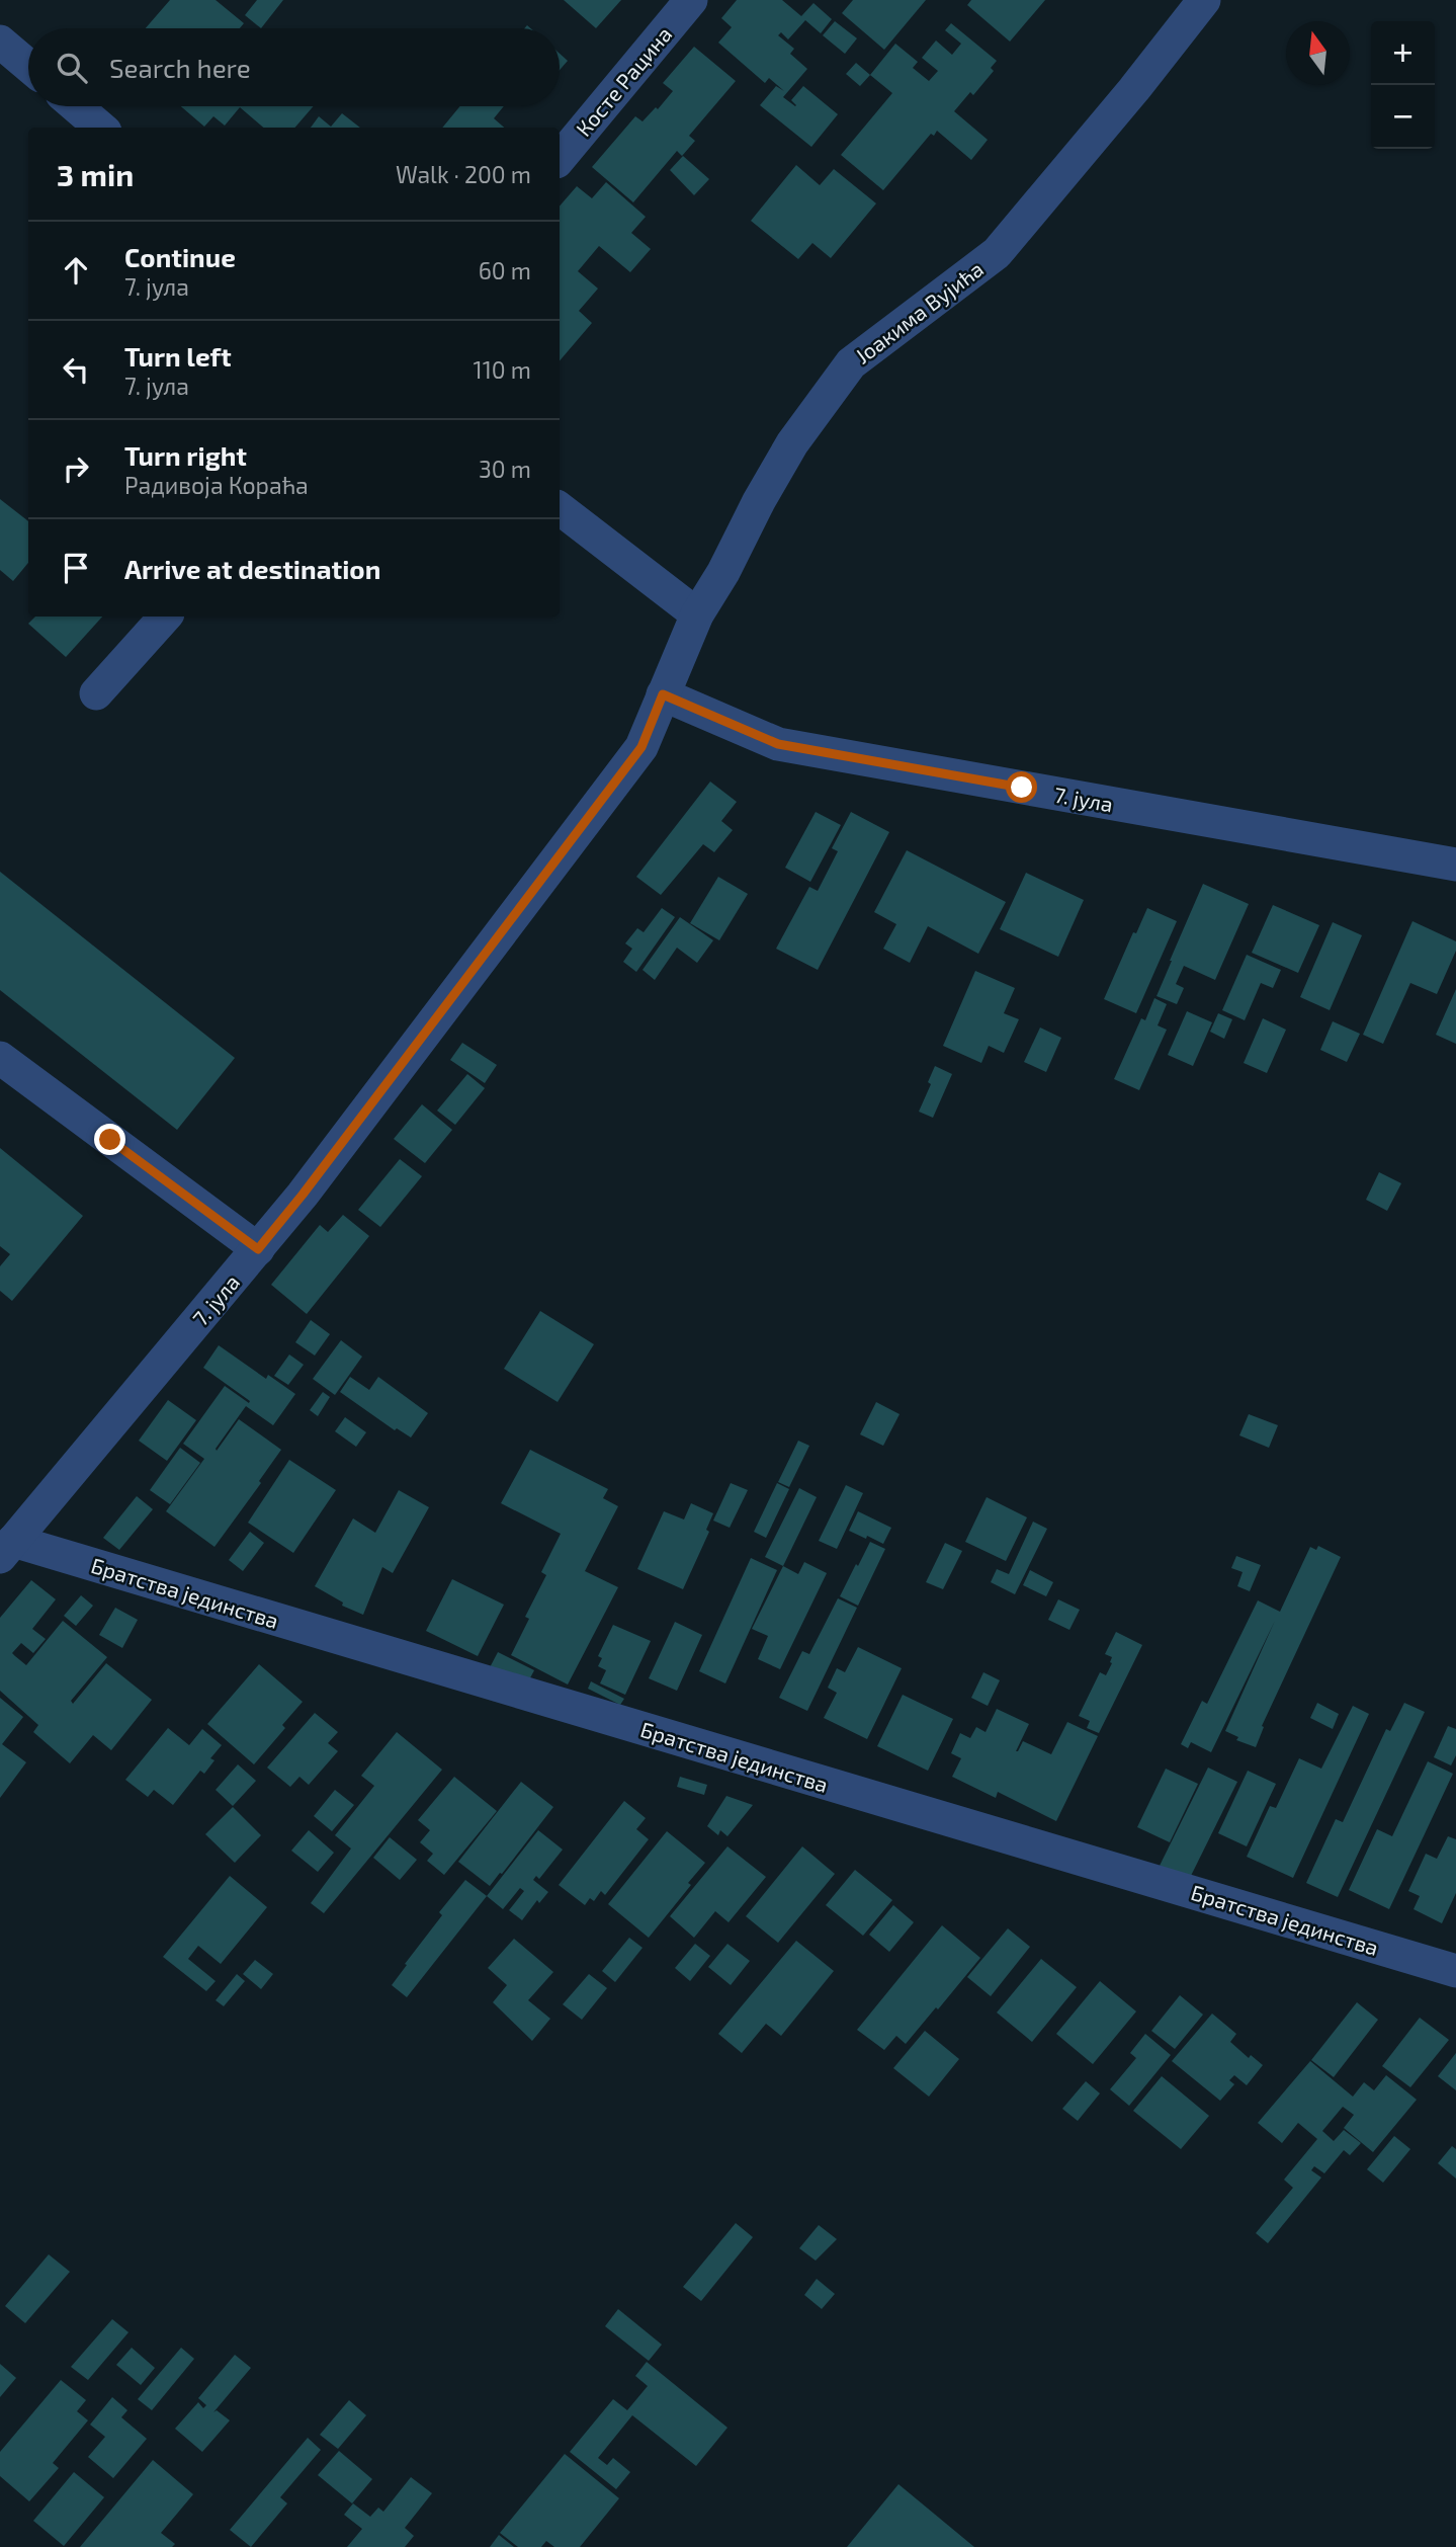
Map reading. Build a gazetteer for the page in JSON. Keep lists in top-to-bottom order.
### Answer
{
  "streets": {
    "street": [
      "Косте Рацина",
      "Јоакима Вујића",
      "7. јула",
      "Братства јединства"
    ]
  },
  "crossings": [
    ["Јоакима Вујића", "7. јула"],
    ["7. јула", "Братства јединства"]
  ],
  "north": "top",
  "page": {
    "map_buttons": ["+", "−"],
    "search": "Search here",
    "heading": ["3 min", "Walk · 200 m"],
    "list": [
      ["Continue", "7. јула", "60 m"],
      ["Turn left", "7. јула", "110 m"],
      ["Turn right", "Радивоја Кораћа", "30 m"],
      "Arrive at destination"
    ]
  }
}
